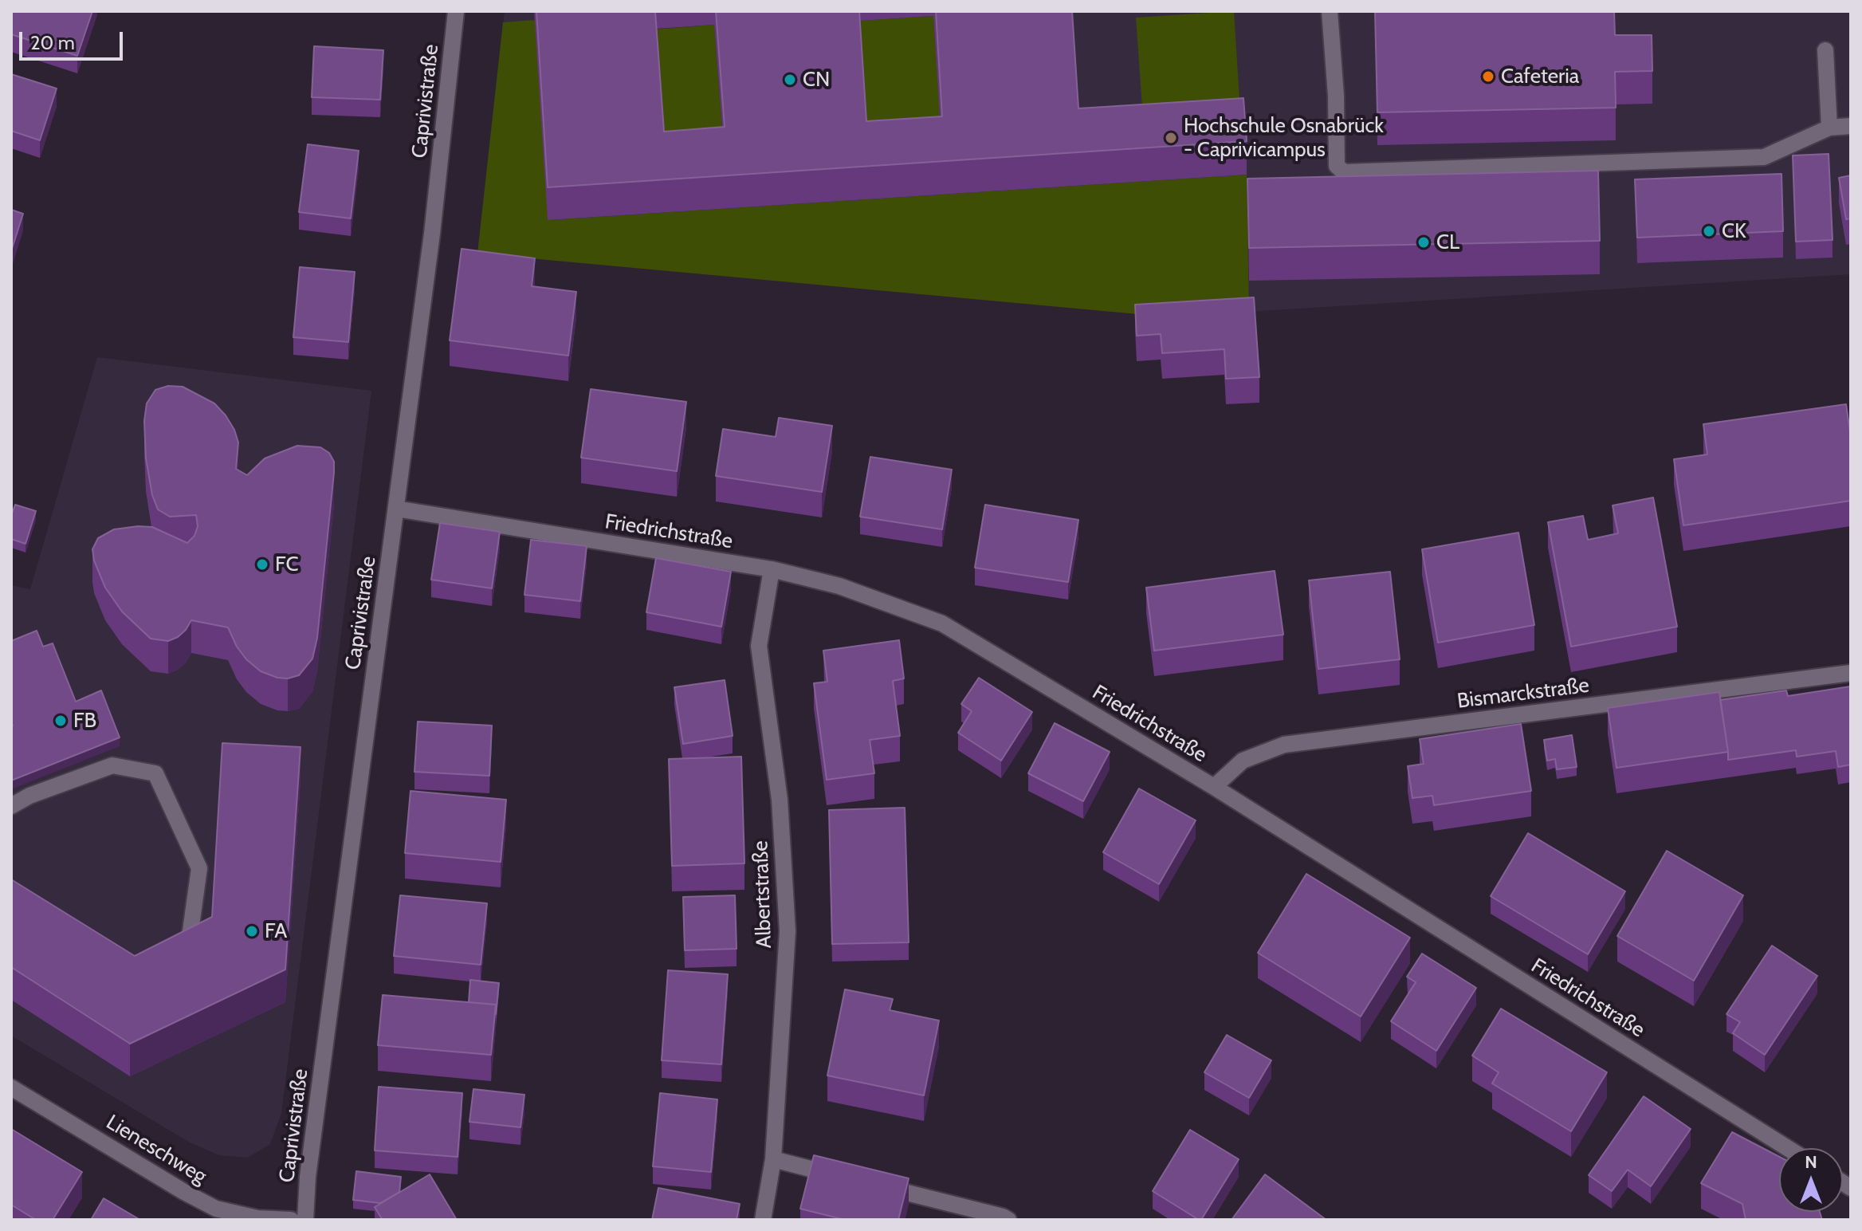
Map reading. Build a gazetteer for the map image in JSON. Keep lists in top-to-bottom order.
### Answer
{
  "streets": {
    "street": [
      "Caprivistraße",
      "Friedrichstraße",
      "Bismarckstraße",
      "Albertstraße",
      "Lieneschweg"
    ]
  },
  "crossings": [
    ["Caprivistraße", "Friedrichstraße"],
    ["Friedrichstraße", "Bismarckstraße"],
    ["Friedrichstraße", "Albertstraße"]
  ],
  "places": [
    "Cafeteria",
    "CN",
    "Hochschule Osnabrück - Caprivicampus",
    "CK",
    "CL",
    "FC",
    "FB",
    "FA"
  ],
  "scale_bar": "20 m",
  "north": "top"
}
